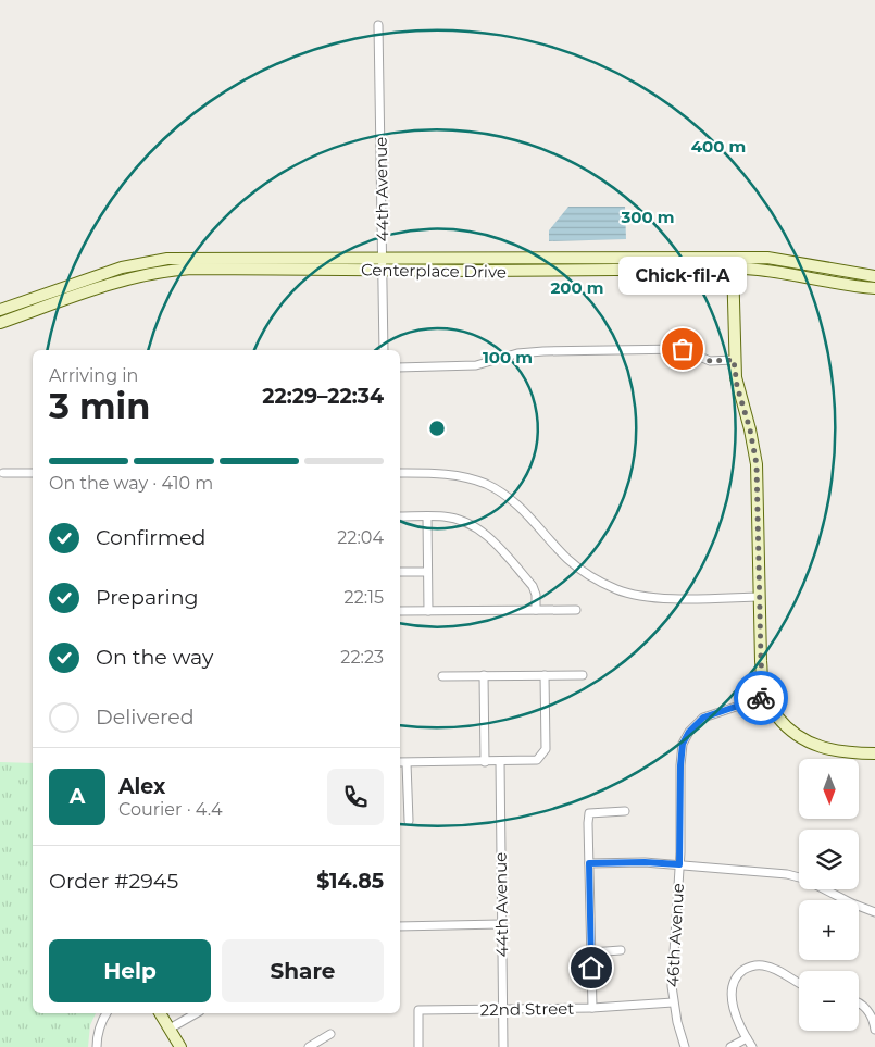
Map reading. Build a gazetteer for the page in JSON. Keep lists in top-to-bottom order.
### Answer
{
  "streets": {
    "street": [
      "44th Avenue",
      "Centerplace Drive",
      "46th Avenue",
      "22nd Street"
    ]
  },
  "crossings": [
    ["44th Avenue", "Centerplace Drive"],
    ["44th Avenue", "22nd Street"],
    ["46th Avenue", "22nd Street"]
  ],
  "places": ["Chick-fil-A"],
  "north": "bottom",
  "page": {
    "bubble": "Chick-fil-A",
    "heading": ["3 min", "Arriving in", "22:29–22:34"],
    "panel": [
      "Alex",
      "Courier · 4.4",
      "Order #2945",
      "$14.85"
    ],
    "bar": "On the way · 410 m",
    "list": [
      ["Confirmed", "22:04"],
      ["Preparing", "22:15"],
      ["On the way", "22:23"],
      "Delivered"
    ],
    "map_buttons": ["+", "−"],
    "round": "A",
    "buttons": ["Help", "Share"]
  },
  "rings": [
    "400 m",
    "300 m",
    "200 m",
    "100 m"
  ]
}
